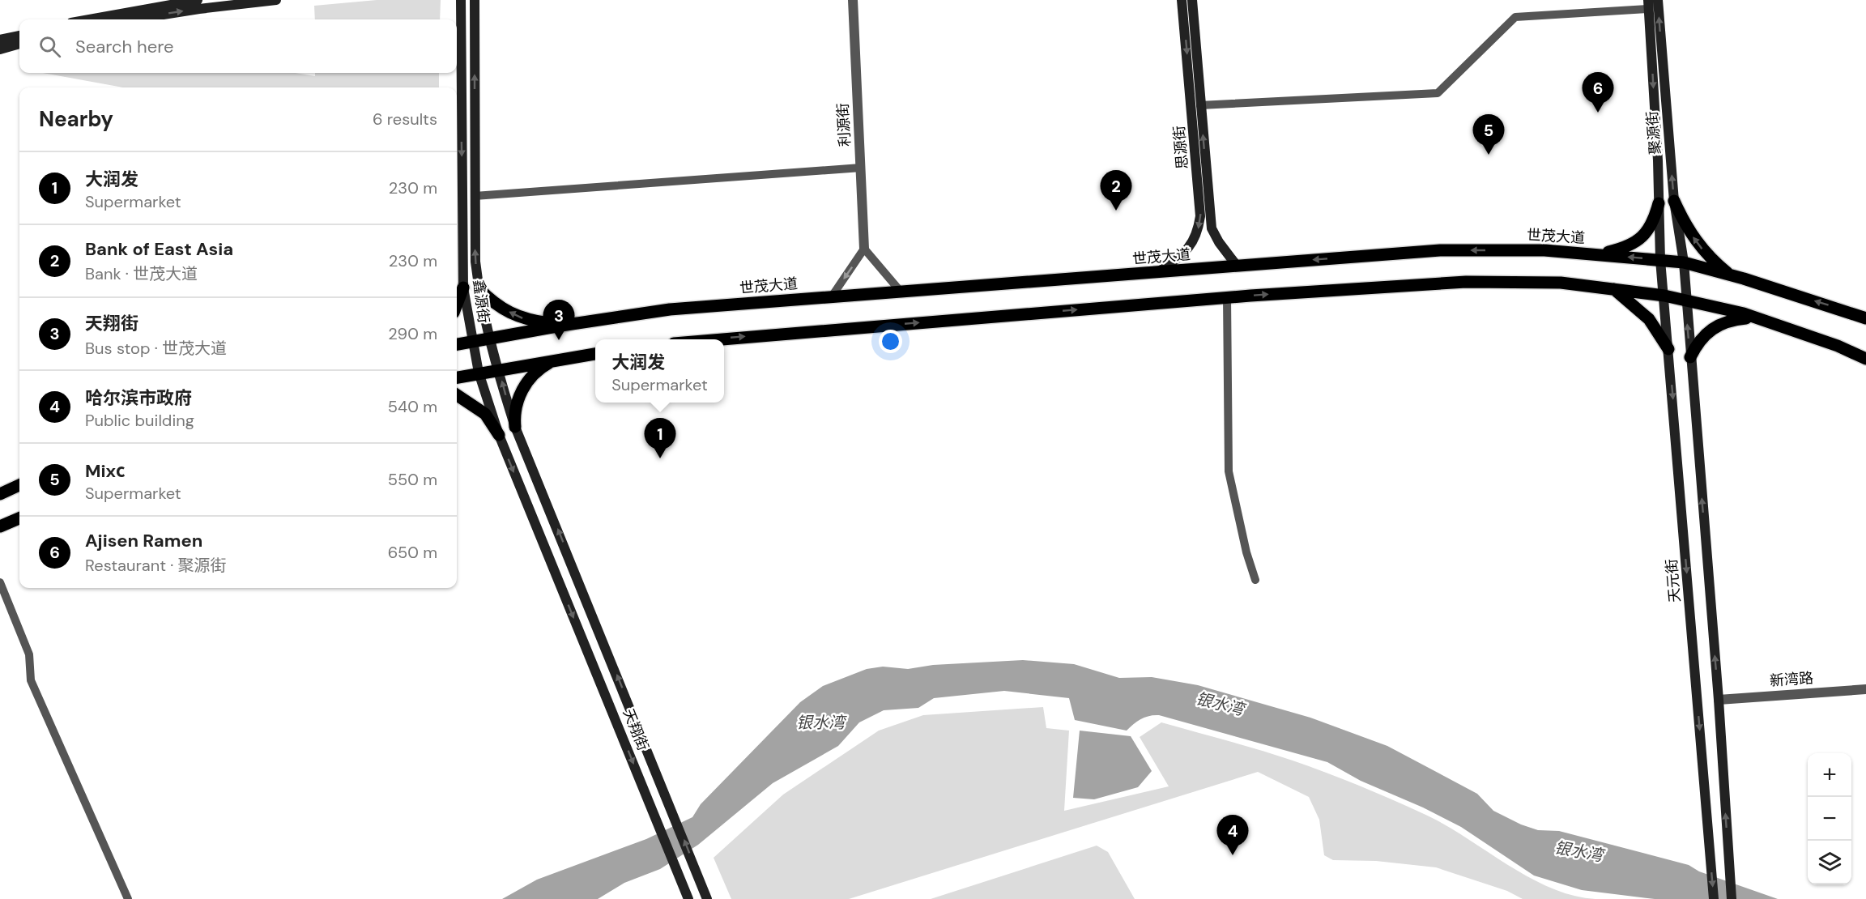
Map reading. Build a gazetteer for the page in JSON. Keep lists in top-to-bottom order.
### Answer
{
  "streets": {
    "main road": [
      "聚源街",
      "思源街",
      "世茂大道",
      "鑫源街",
      "天元街",
      "天翔街"
    ],
    "street": ["利源街", "新湾路"]
  },
  "crossings": [
    ["聚源街", "世茂大道"],
    ["聚源街", "天元街"],
    ["思源街", "世茂大道"],
    ["世茂大道", "鑫源街"],
    ["世茂大道", "天元街"],
    ["鑫源街", "天翔街"]
  ],
  "water": ["银水湾"],
  "page": {
    "search": "Search here",
    "pins": [
      "6",
      "5",
      "2",
      "3",
      "1",
      "4"
    ],
    "heading": ["Nearby", "6 results"],
    "list": [
      {
        "mark": "1",
        "name": "大润发",
        "note": "Supermarket",
        "value": "230 m"
      },
      {
        "mark": "2",
        "name": "Bank of East Asia",
        "note": "Bank · 世茂大道",
        "value": "230 m"
      },
      {
        "mark": "3",
        "name": "天翔街",
        "note": "Bus stop · 世茂大道",
        "value": "290 m"
      },
      {
        "mark": "4",
        "name": "哈尔滨市政府",
        "note": "Public building",
        "value": "540 m"
      },
      {
        "mark": "5",
        "name": "Mixс",
        "note": "Supermarket",
        "value": "550 m"
      },
      {
        "mark": "6",
        "name": "Ajisen Ramen",
        "note": "Restaurant · 聚源街",
        "value": "650 m"
      }
    ],
    "popup": ["大润发", "Supermarket"],
    "map_buttons": ["+", "−"]
  }
}
